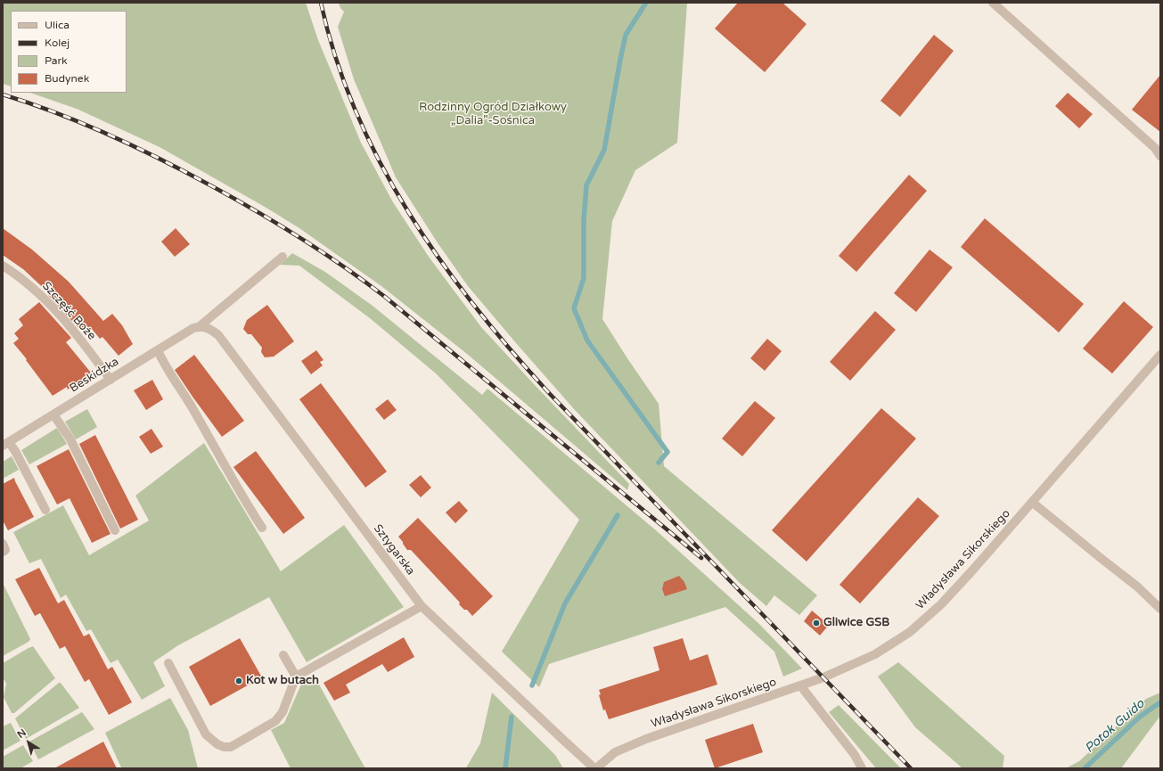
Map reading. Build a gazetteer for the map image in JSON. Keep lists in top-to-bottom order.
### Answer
{
  "streets": {
    "street": [
      "Szczęść Boże",
      "Beskidzka",
      "Sztygarska",
      "Władysława Sikorskiego"
    ]
  },
  "crossings": [
    ["Szczęść Boże", "Beskidzka"],
    ["Beskidzka", "Sztygarska"],
    ["Sztygarska", "Władysława Sikorskiego"]
  ],
  "water": ["Potok Guido"],
  "parks": ["Rodzinny Ogród Działkowy „Dalia”-Sośnica"],
  "places": ["Gliwice GSB", "Kot w butach"],
  "legend": [
    "Ulica",
    "Kolej",
    "Park",
    "Budynek"
  ],
  "north": "top left"
}
